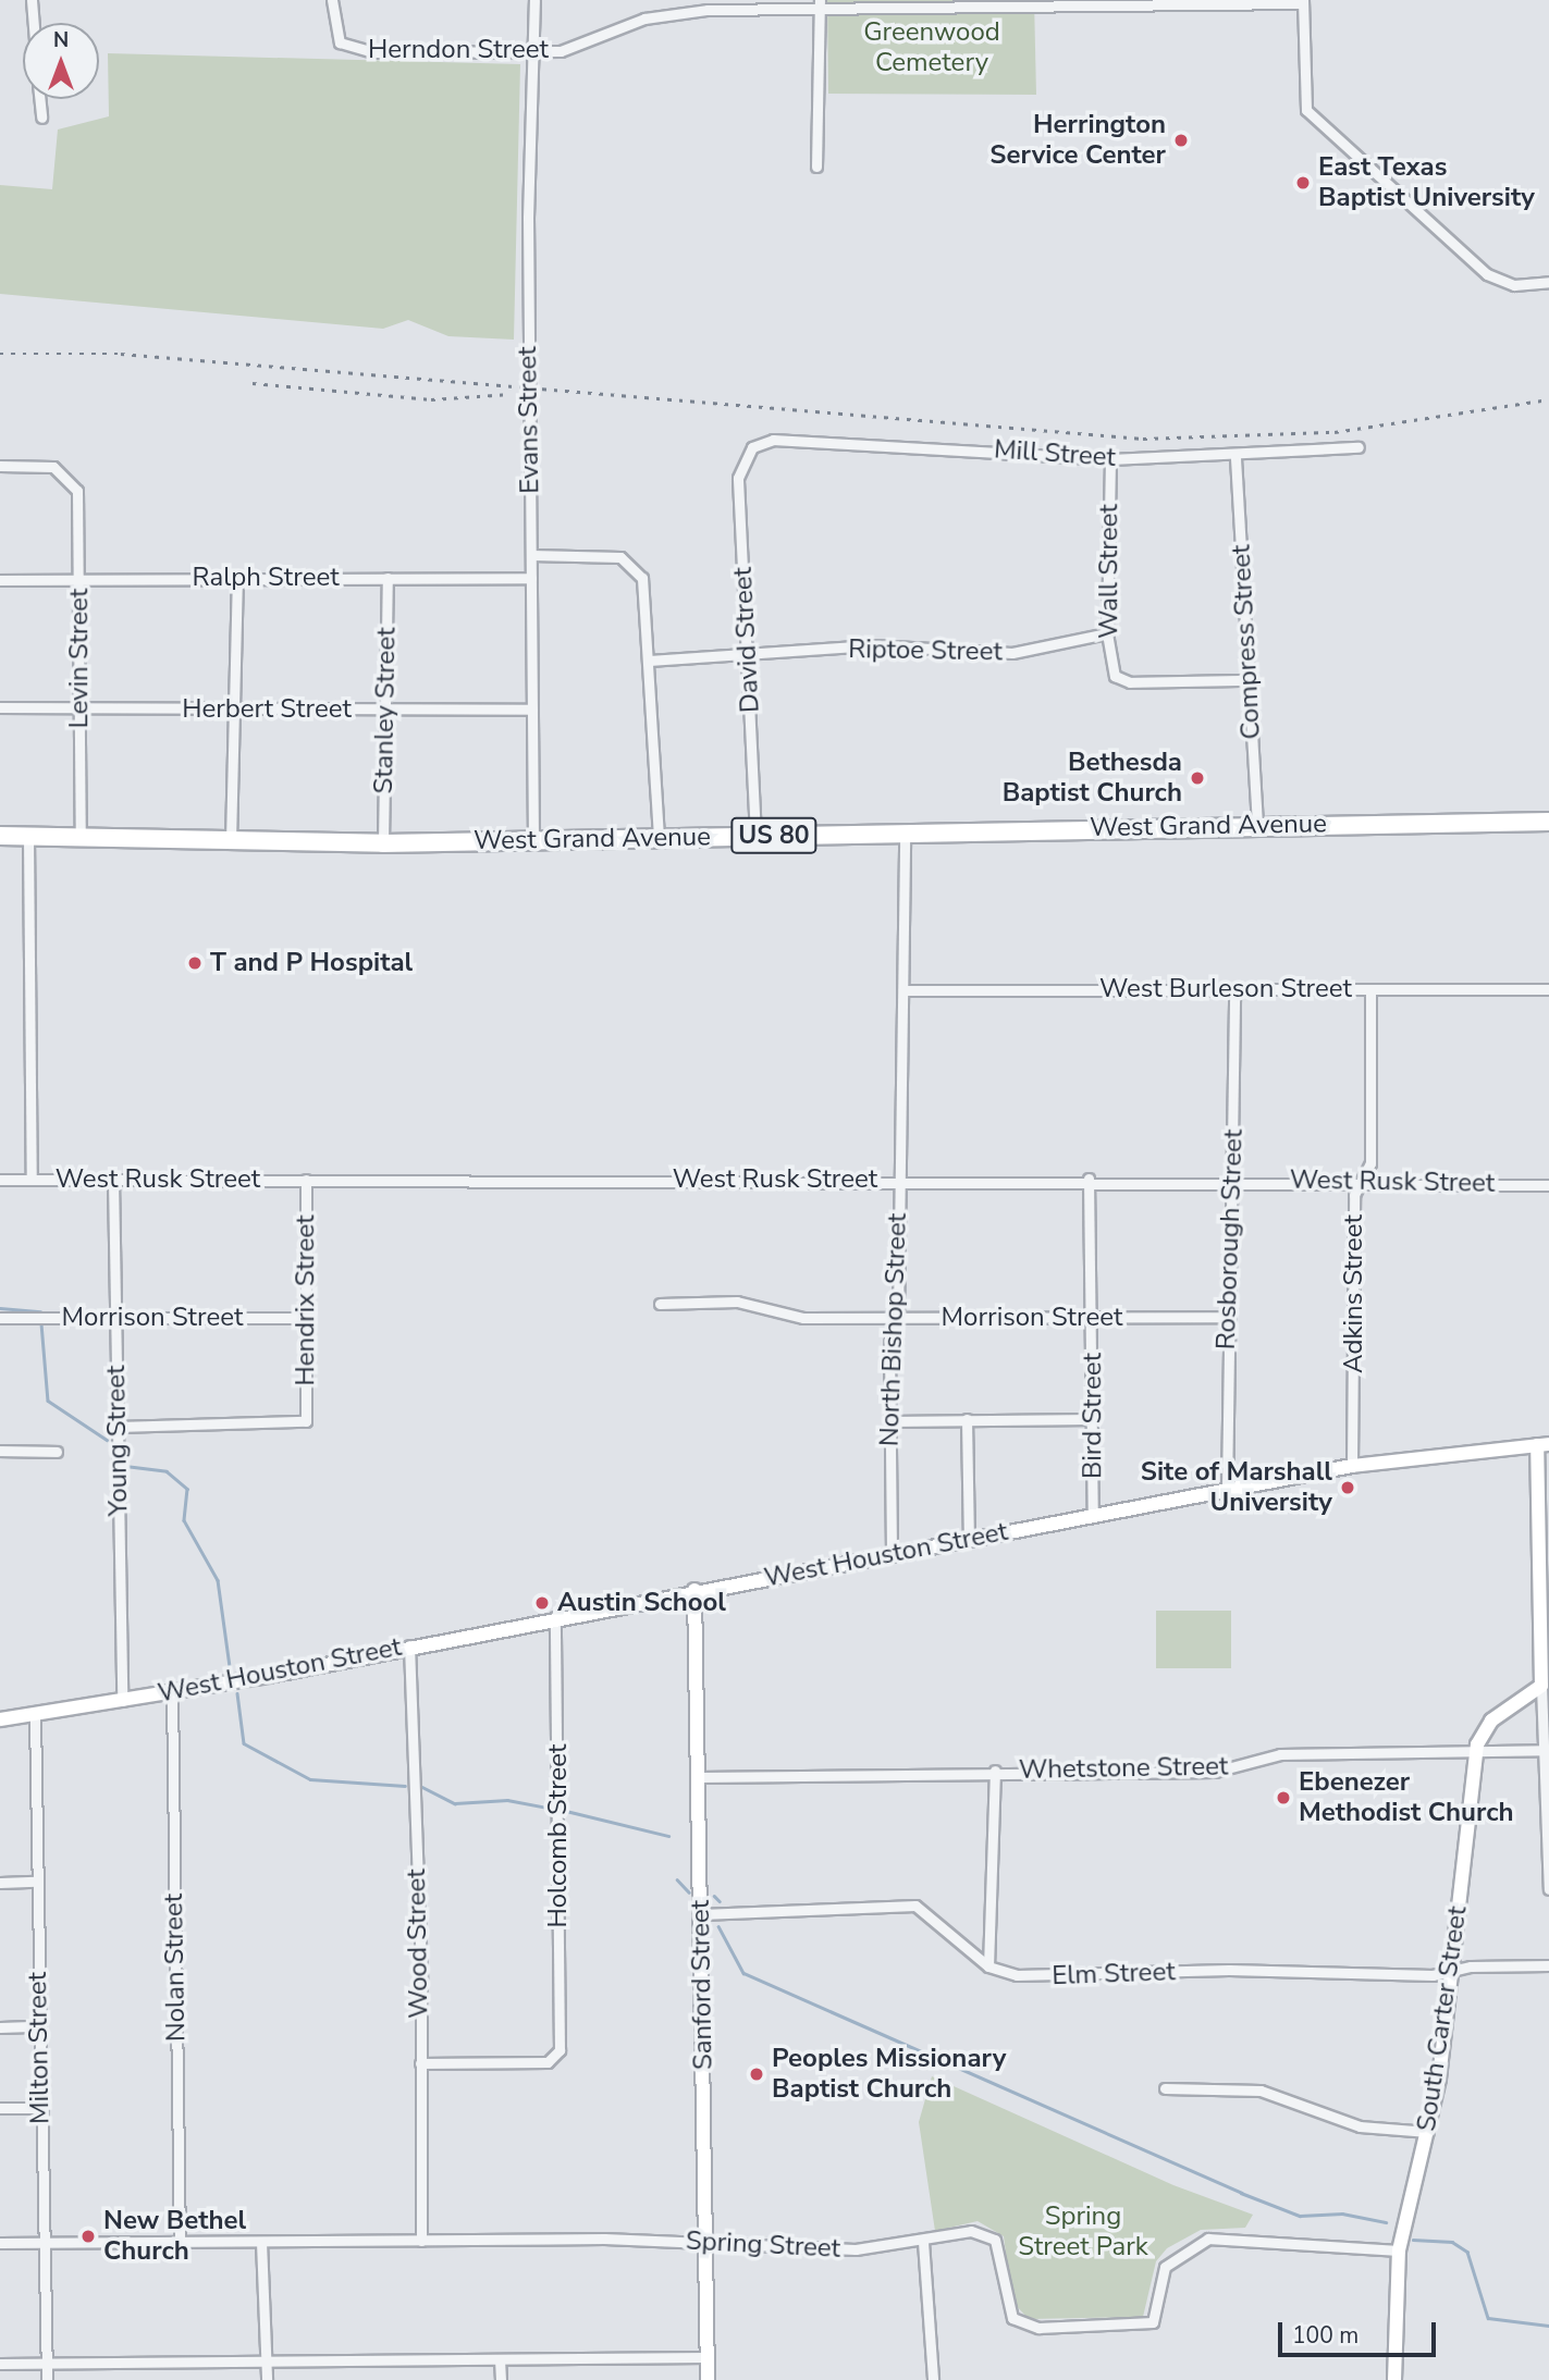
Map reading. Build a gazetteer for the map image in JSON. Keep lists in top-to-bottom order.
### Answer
{
  "streets": {
    "highway": ["West Grand Avenue", "US 80"],
    "street": [
      "Herndon Street",
      "Evans Street",
      "Mill Street",
      "Wall Street",
      "Ralph Street",
      "David Street",
      "Compress Street",
      "Riptoe Street",
      "Levin Street",
      "Herbert Street",
      "Stanley Street",
      "West Burleson Street",
      "West Rusk Street",
      "Rosborough Street",
      "Adkins Street",
      "Hendrix Street",
      "Morrison Street",
      "North Bishop Street",
      "Bird Street",
      "Young Street",
      "West Houston Street",
      "Whetstone Street",
      "Holcomb Street",
      "Wood Street",
      "Nolan Street",
      "Elm Street",
      "Sanford Street",
      "South Carter Street",
      "Milton Street",
      "Spring Street"
    ]
  },
  "crossings": [
    ["Herndon Street", "Evans Street"],
    ["Evans Street", "Ralph Street"],
    ["Evans Street", "Herbert Street"],
    ["Evans Street", "West Grand Avenue"],
    ["Mill Street", "Wall Street"],
    ["Mill Street", "David Street"],
    ["Mill Street", "Compress Street"],
    ["Wall Street", "Compress Street"],
    ["Wall Street", "Riptoe Street"],
    ["Ralph Street", "Levin Street"],
    ["Ralph Street", "Stanley Street"],
    ["David Street", "Riptoe Street"],
    ["David Street", "West Grand Avenue"],
    ["Compress Street", "West Grand Avenue"],
    ["Levin Street", "Herbert Street"],
    ["Levin Street", "West Grand Avenue"],
    ["Herbert Street", "Stanley Street"],
    ["Stanley Street", "West Grand Avenue"],
    ["West Grand Avenue", "North Bishop Street"],
    ["West Burleson Street", "Rosborough Street"],
    ["West Burleson Street", "Adkins Street"],
    ["West Burleson Street", "North Bishop Street"],
    ["West Rusk Street", "Rosborough Street"],
    ["West Rusk Street", "Adkins Street"],
    ["West Rusk Street", "Hendrix Street"],
    ["West Rusk Street", "North Bishop Street"],
    ["West Rusk Street", "Bird Street"],
    ["West Rusk Street", "Young Street"],
    ["Rosborough Street", "Morrison Street"],
    ["Rosborough Street", "West Houston Street"],
    ["Adkins Street", "West Houston Street"],
    ["Hendrix Street", "Morrison Street"],
    ["Hendrix Street", "Young Street"],
    ["Morrison Street", "North Bishop Street"],
    ["Morrison Street", "Bird Street"],
    ["Morrison Street", "Young Street"],
    ["North Bishop Street", "West Houston Street"],
    ["Bird Street", "West Houston Street"],
    ["Young Street", "West Houston Street"],
    ["West Houston Street", "Holcomb Street"],
    ["West Houston Street", "Wood Street"],
    ["West Houston Street", "Nolan Street"],
    ["West Houston Street", "Sanford Street"],
    ["West Houston Street", "Milton Street"],
    ["Whetstone Street", "Sanford Street"],
    ["Whetstone Street", "South Carter Street"],
    ["Holcomb Street", "Wood Street"],
    ["Wood Street", "Spring Street"],
    ["Nolan Street", "Spring Street"],
    ["Elm Street", "Sanford Street"],
    ["Elm Street", "South Carter Street"],
    ["Sanford Street", "Spring Street"],
    ["South Carter Street", "Spring Street"],
    ["Milton Street", "Spring Street"]
  ],
  "parks": ["Greenwood Cemetery", "Spring Street Park"],
  "places": [
    "Herrington Service Center",
    "East Texas Baptist University",
    "Bethesda Baptist Church",
    "T and P Hospital",
    "Site of Marshall University",
    "Austin School",
    "Ebenezer Methodist Church",
    "Peoples Missionary Baptist Church",
    "New Bethel Church"
  ],
  "scale_bar": "100 m",
  "north": "top"
}
